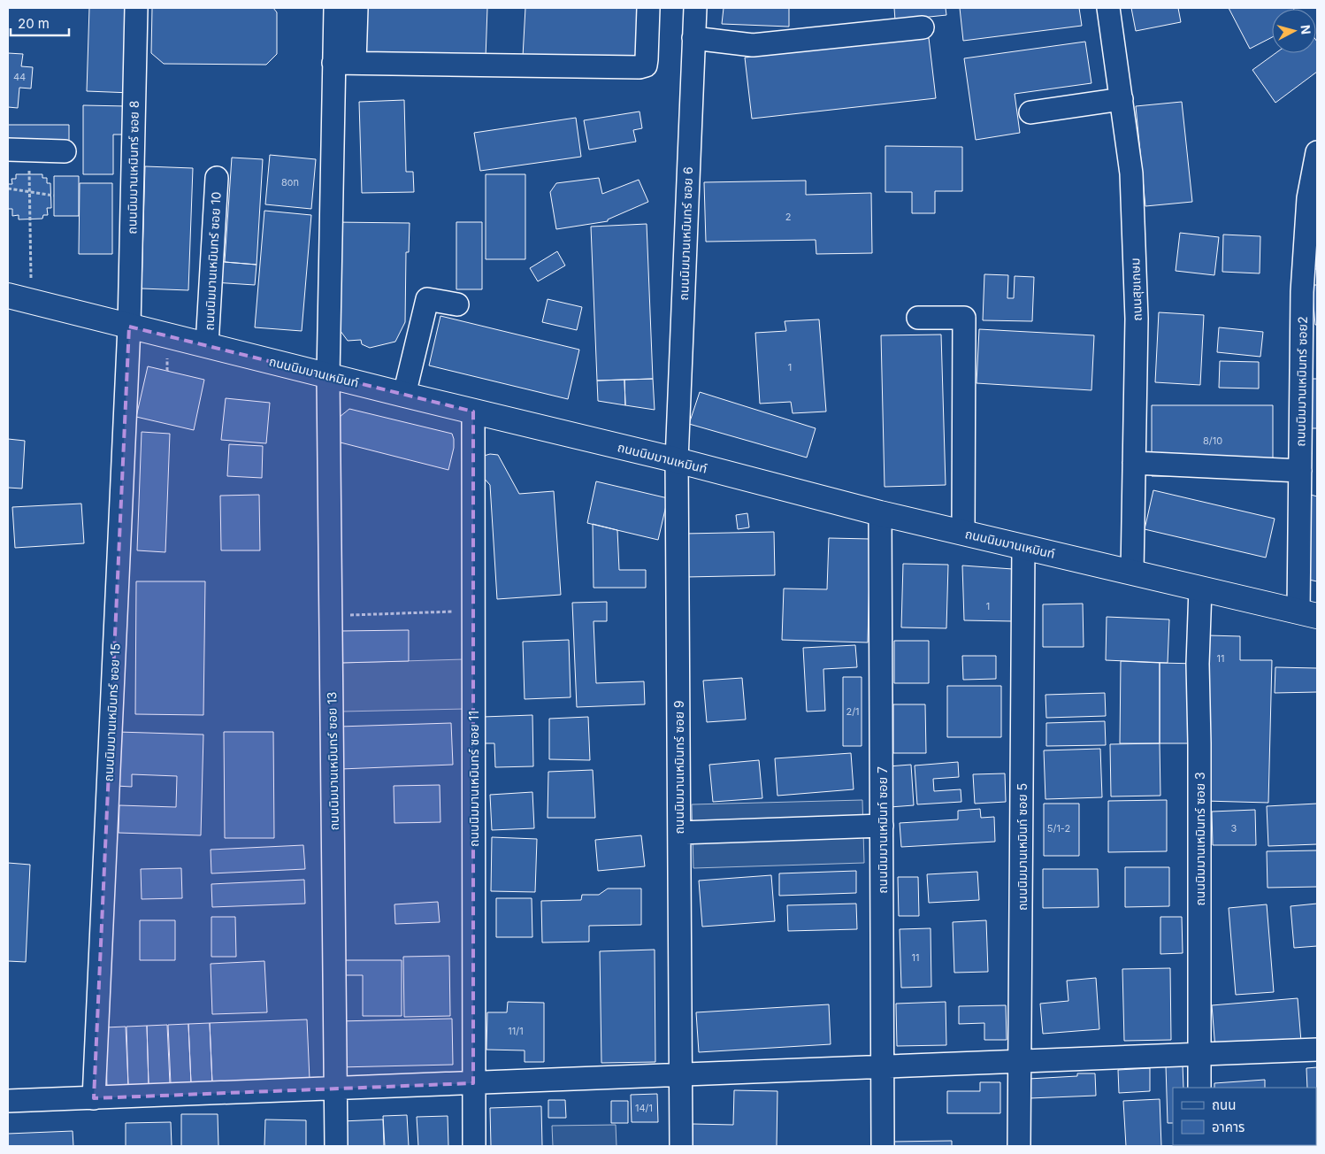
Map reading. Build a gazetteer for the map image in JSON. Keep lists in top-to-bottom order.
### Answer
{
  "streets": {
    "main road": ["ถนนนิมมานเหมินท์"],
    "street": [
      "ถนนนิมมานเหมินทร์ ซอย 8",
      "ถนนนิมมานเหมินทร์ ซอย 6",
      "ถนนนิมมานเหมินทร์ ซอย 10",
      "ถนนสุขเกษม",
      "ถนนนิมมานเหมินทร์ ซอย2",
      "ถนนนิมมานเหมินทร์ ซอย 15",
      "ถนนนิมมานเหมินทร์ ซอย 13",
      "ถนนนิมมานเหมินทร์ ซอย 9",
      "ถนนนิมมานเหมินทร์ ซอย 11",
      "ถนนนิมมานเหมินท์ ซอย 7",
      "ถนนนิมมานเหมินทร์ ซอย 3",
      "ถนนนิมมานเหมินท์ ซอย 5"
    ]
  },
  "crossings": [
    ["ถนนนิมมานเหมินทร์ ซอย 8", "ถนนนิมมานเหมินท์"],
    ["ถนนนิมมานเหมินทร์ ซอย 8", "ถนนนิมมานเหมินทร์ ซอย 15"],
    ["ถนนนิมมานเหมินทร์ ซอย 6", "ถนนนิมมานเหมินท์"],
    ["ถนนนิมมานเหมินทร์ ซอย 6", "ถนนนิมมานเหมินทร์ ซอย 9"],
    ["ถนนนิมมานเหมินทร์ ซอย 10", "ถนนนิมมานเหมินท์"],
    ["ถนนสุขเกษม", "ถนนนิมมานเหมินท์"],
    ["ถนนนิมมานเหมินท์", "ถนนนิมมานเหมินทร์ ซอย2"],
    ["ถนนนิมมานเหมินท์", "ถนนนิมมานเหมินทร์ ซอย 15"],
    ["ถนนนิมมานเหมินท์", "ถนนนิมมานเหมินทร์ ซอย 13"],
    ["ถนนนิมมานเหมินท์", "ถนนนิมมานเหมินทร์ ซอย 9"],
    ["ถนนนิมมานเหมินท์", "ถนนนิมมานเหมินทร์ ซอย 11"],
    ["ถนนนิมมานเหมินท์", "ถนนนิมมานเหมินท์ ซอย 7"],
    ["ถนนนิมมานเหมินท์", "ถนนนิมมานเหมินทร์ ซอย 3"],
    ["ถนนนิมมานเหมินท์", "ถนนนิมมานเหมินท์ ซอย 5"]
  ],
  "house_numbers": [
    "44",
    "8on",
    "2",
    "1",
    "8/10",
    "1",
    "11",
    "2/1",
    "5/1-2",
    "3",
    "11",
    "11/1",
    "14/1"
  ],
  "legend": ["ถนน", "อาคาร"],
  "scale_bar": "20 m",
  "north": "right"
}
